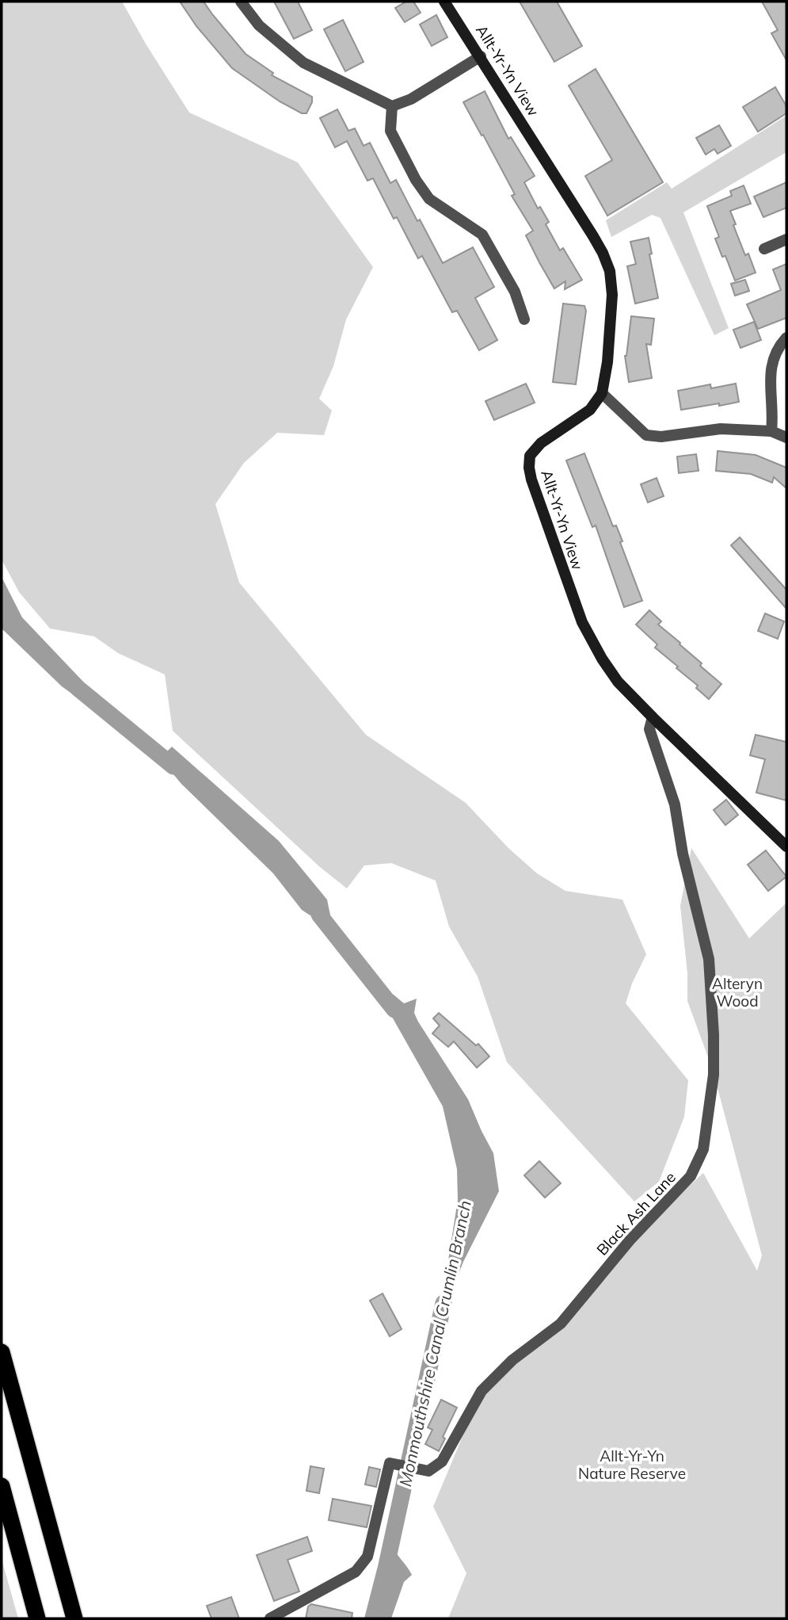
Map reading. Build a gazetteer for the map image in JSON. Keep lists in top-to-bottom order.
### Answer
{
  "streets": {
    "street": ["Allt-Yr-Yn View", "Black Ash Lane"]
  },
  "crossings": [
    ["Allt-Yr-Yn View", "Black Ash Lane"]
  ],
  "water": ["Monmouthshire Canal Crumlin Branch"],
  "parks": ["Alteryn Wood", "Allt-Yr-Yn Nature Reserve"]
}
